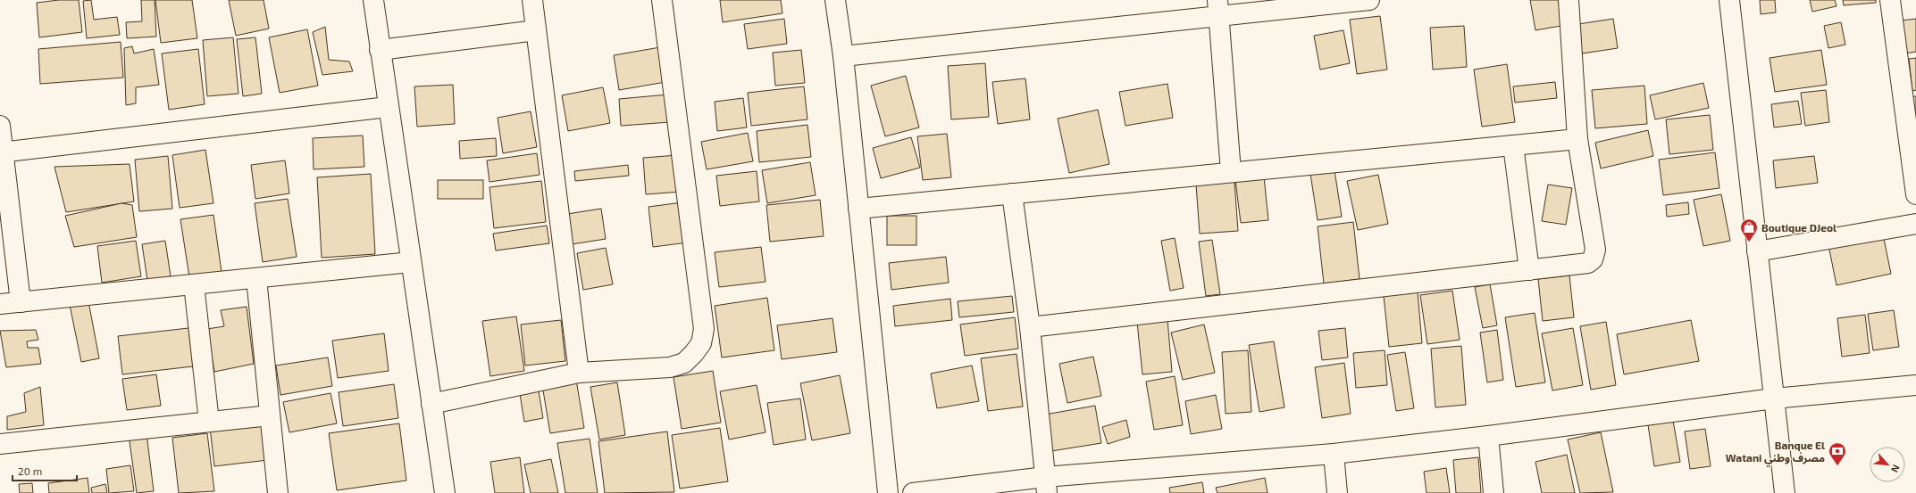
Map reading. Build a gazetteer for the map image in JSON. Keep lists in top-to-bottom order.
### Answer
{
  "places": {
    "shop": ["Boutique DJeol"],
    "bank": ["Banque El Watani مصرف وطني"]
  },
  "scale_bar": "20 m",
  "north": "bottom right"
}
